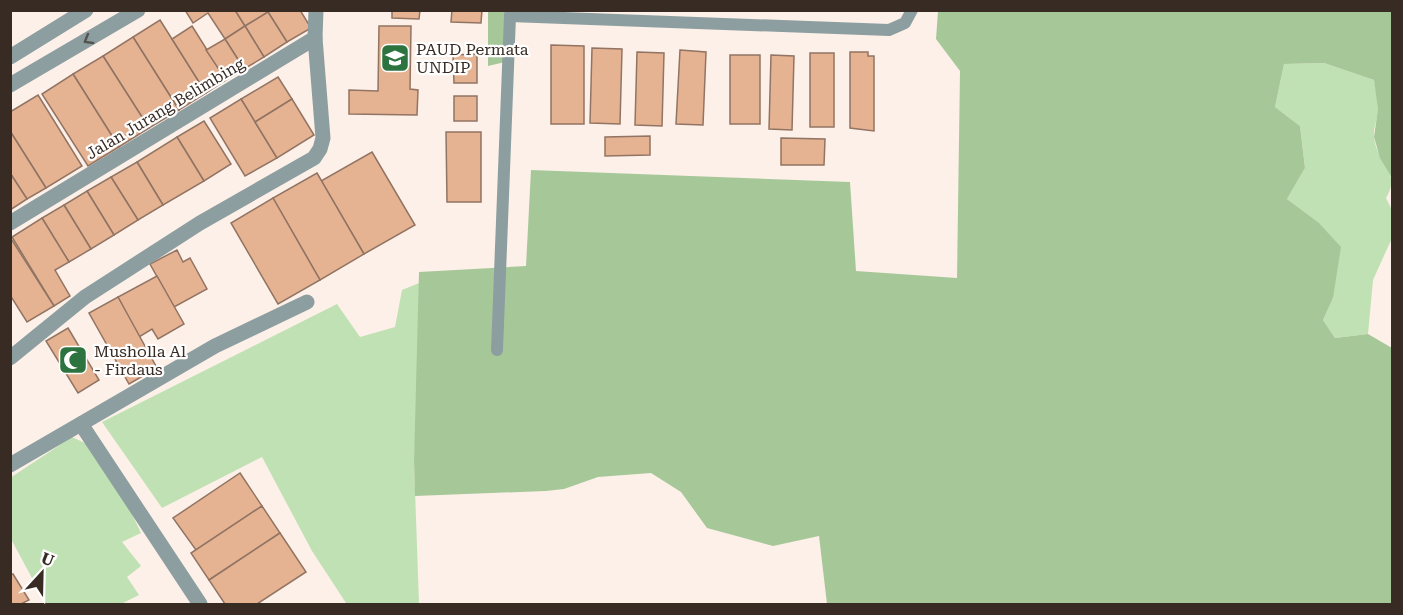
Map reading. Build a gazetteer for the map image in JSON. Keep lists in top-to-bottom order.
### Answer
{
  "streets": {
    "street": ["Jalan Jurang Belimbing"]
  },
  "places": {
    "school or university": ["PAUD Permata UNDIP"],
    "mosque": ["Musholla Al - Firdaus"]
  },
  "north": "top"
}
